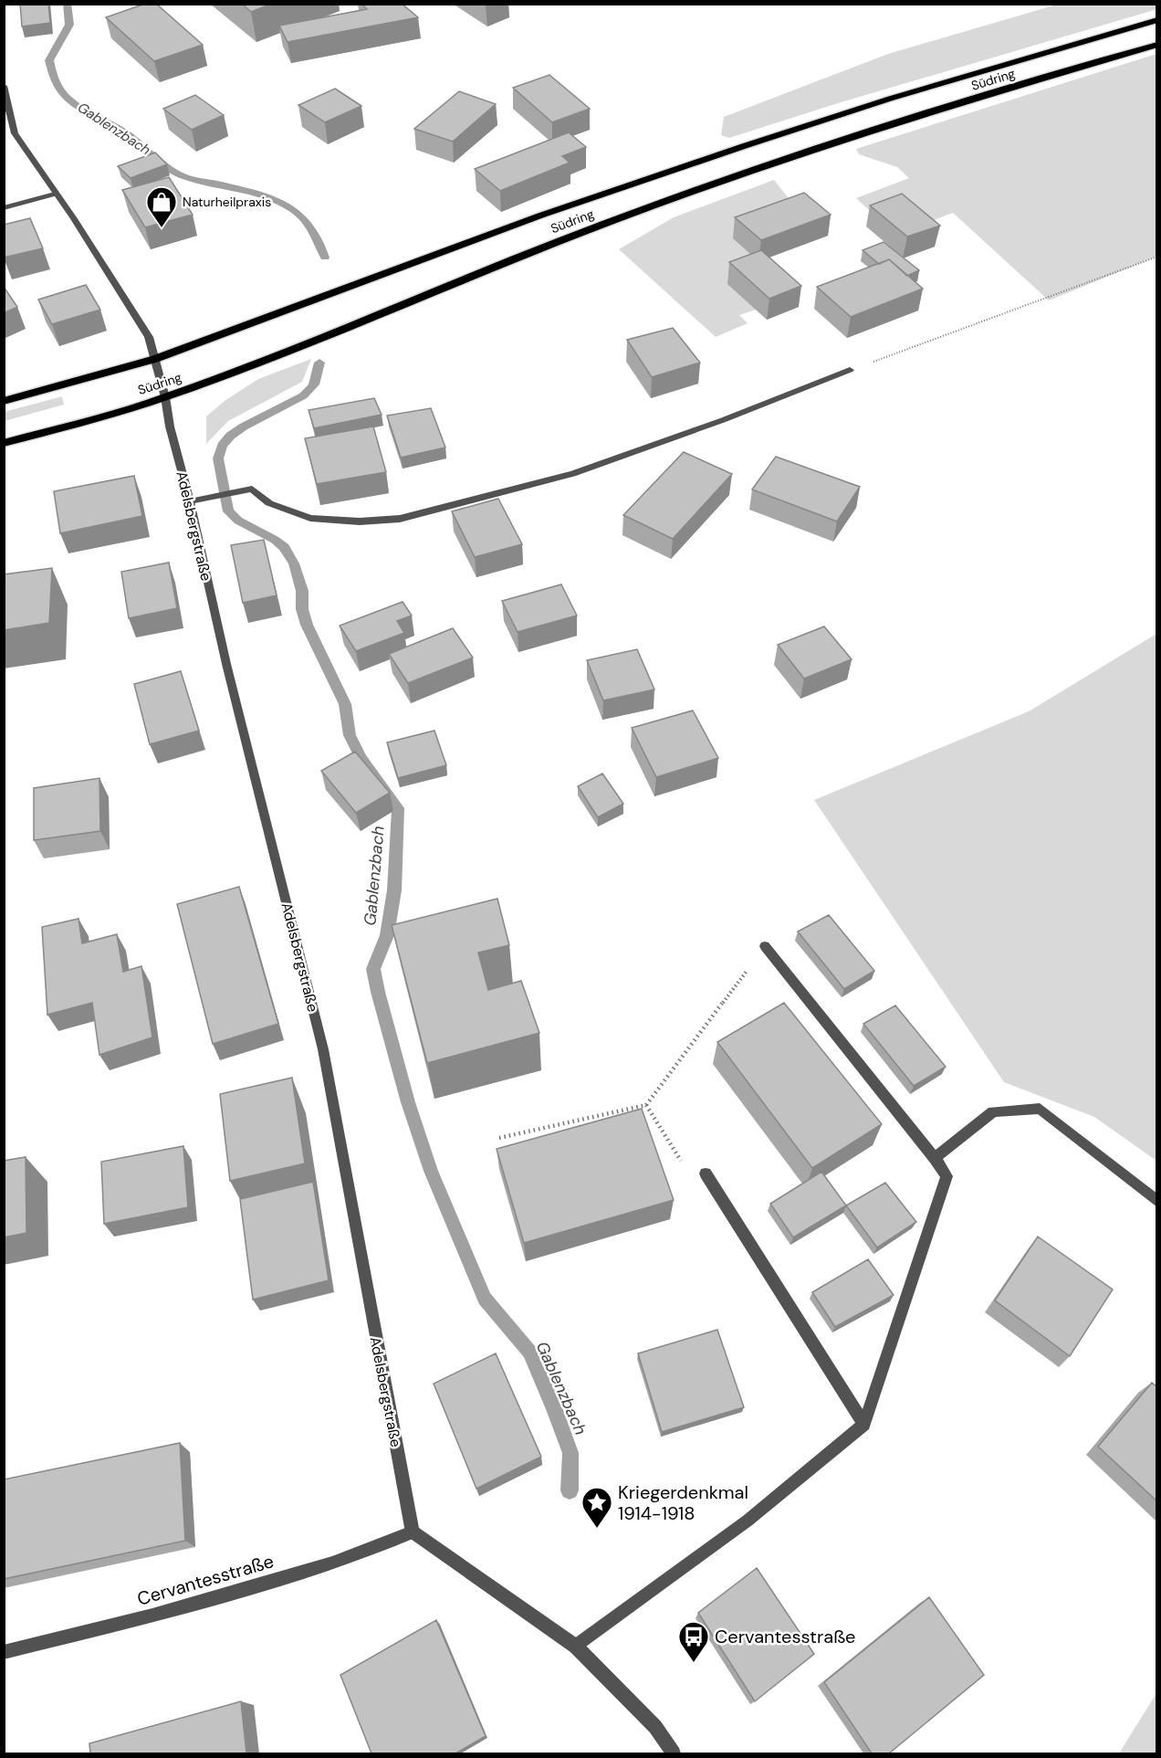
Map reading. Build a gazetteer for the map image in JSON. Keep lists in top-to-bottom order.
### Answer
{
  "streets": {
    "main road": ["Südring"],
    "street": ["Adelsbergstraße", "Cervantesstraße"]
  },
  "crossings": [
    ["Südring", "Adelsbergstraße"],
    ["Adelsbergstraße", "Cervantesstraße"]
  ],
  "water": ["Gablenzbach"],
  "places": {
    "shop": ["Naturheilpraxis"],
    "place": ["Kriegerdenkmal 1914-1918"],
    "bus stop": ["Cervantesstraße"]
  }
}
